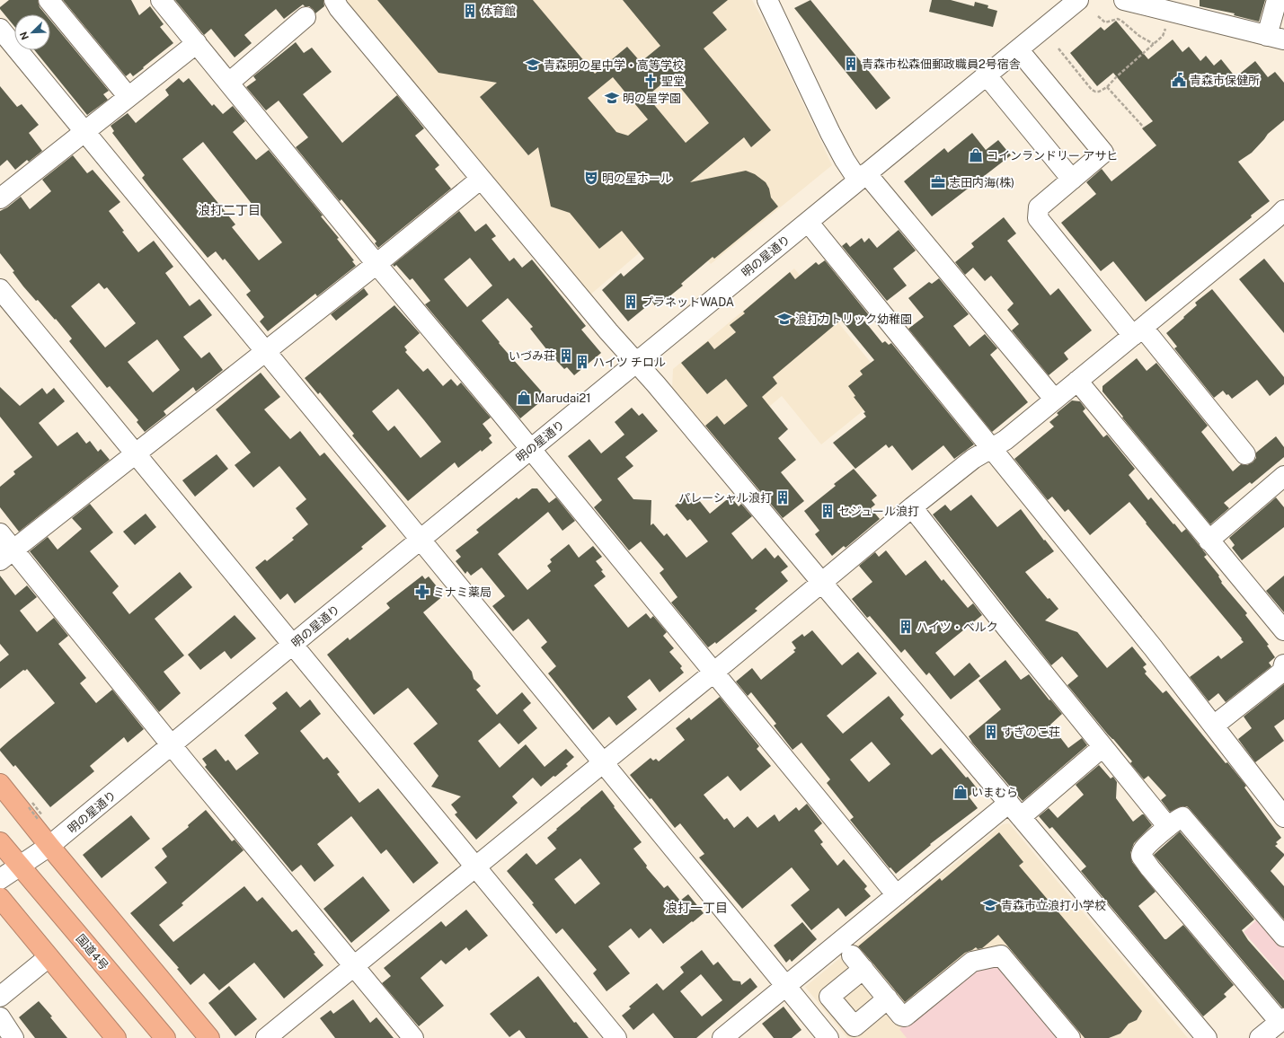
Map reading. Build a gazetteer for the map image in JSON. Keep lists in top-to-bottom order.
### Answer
{
  "streets": {
    "highway": ["国道4号"],
    "street": ["明の星通り"]
  },
  "crossings": [
    ["明の星通り", "国道4号"]
  ],
  "districts": ["浪打二丁目", "浪打一丁目"],
  "places": {
    "building": [
      "体育館",
      "青森市松森佃郵政職員2号宿舎",
      "プラネットWADA",
      "いづみ荘",
      "ハイツ チロル",
      "パレーシャル浪打",
      "セジュール浪打",
      "ハイツ・ベルク",
      "すぎのこ荘"
    ],
    "school or university": [
      "青森明の星中学・高等学校",
      "明の星学園",
      "浪打カトリック幼稚園",
      "青森市立浪打小学校"
    ],
    "public building": ["青森市保健所"],
    "church": ["聖堂"],
    "shop": ["コインランドリー アサヒ", "Marudai21", "いまむら"],
    "theatre": ["明の星ホール"],
    "office": ["志田内海(株)"],
    "pharmacy": ["ミナミ薬局"]
  },
  "north": "bottom left"
}
